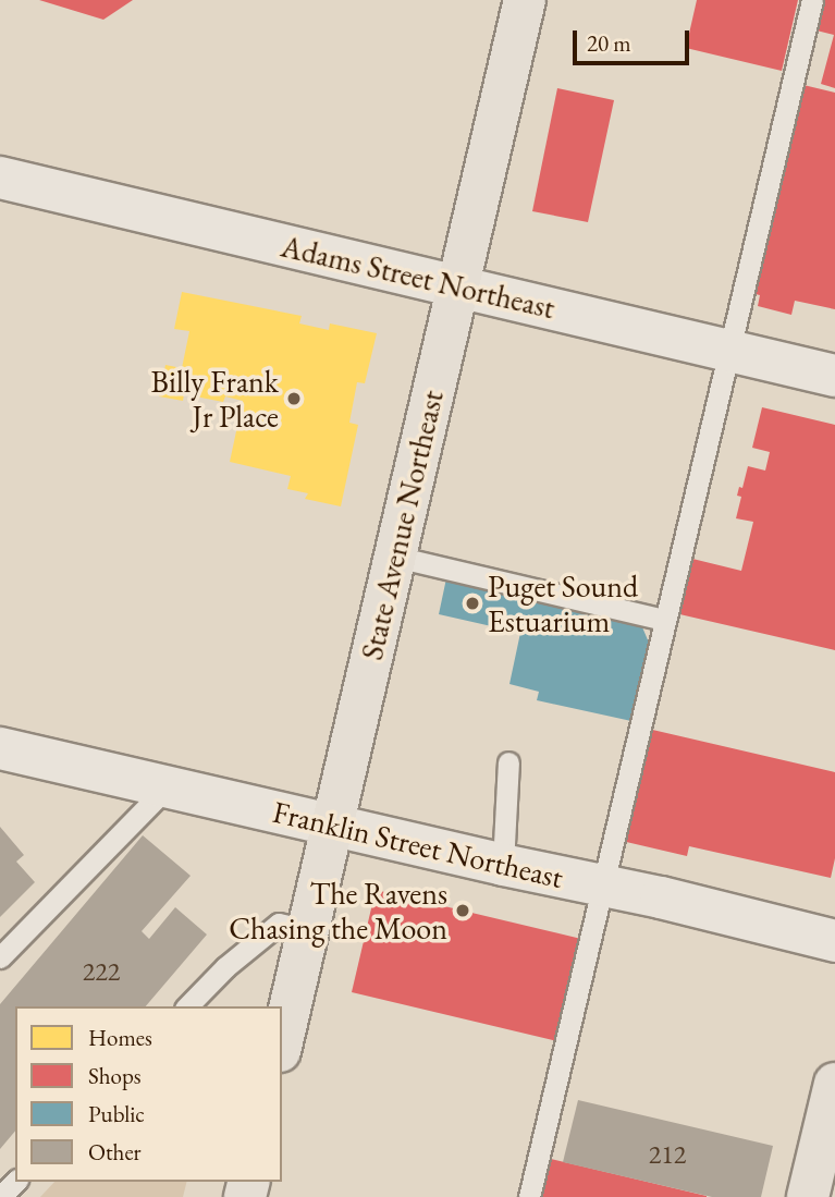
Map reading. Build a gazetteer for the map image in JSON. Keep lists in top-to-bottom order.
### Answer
{
  "streets": {
    "main road": ["State Avenue Northeast"],
    "street": ["Adams Street Northeast", "Franklin Street Northeast"]
  },
  "crossings": [
    ["Adams Street Northeast", "State Avenue Northeast"],
    ["State Avenue Northeast", "Franklin Street Northeast"]
  ],
  "places": ["Billy Frank Jr Place", "Puget Sound Estuarium", "The Ravens Chasing the Moon"],
  "house_numbers": ["222", "212"],
  "legend": [
    "Homes",
    "Shops",
    "Public",
    "Other"
  ],
  "scale_bar": "20 m"
}
